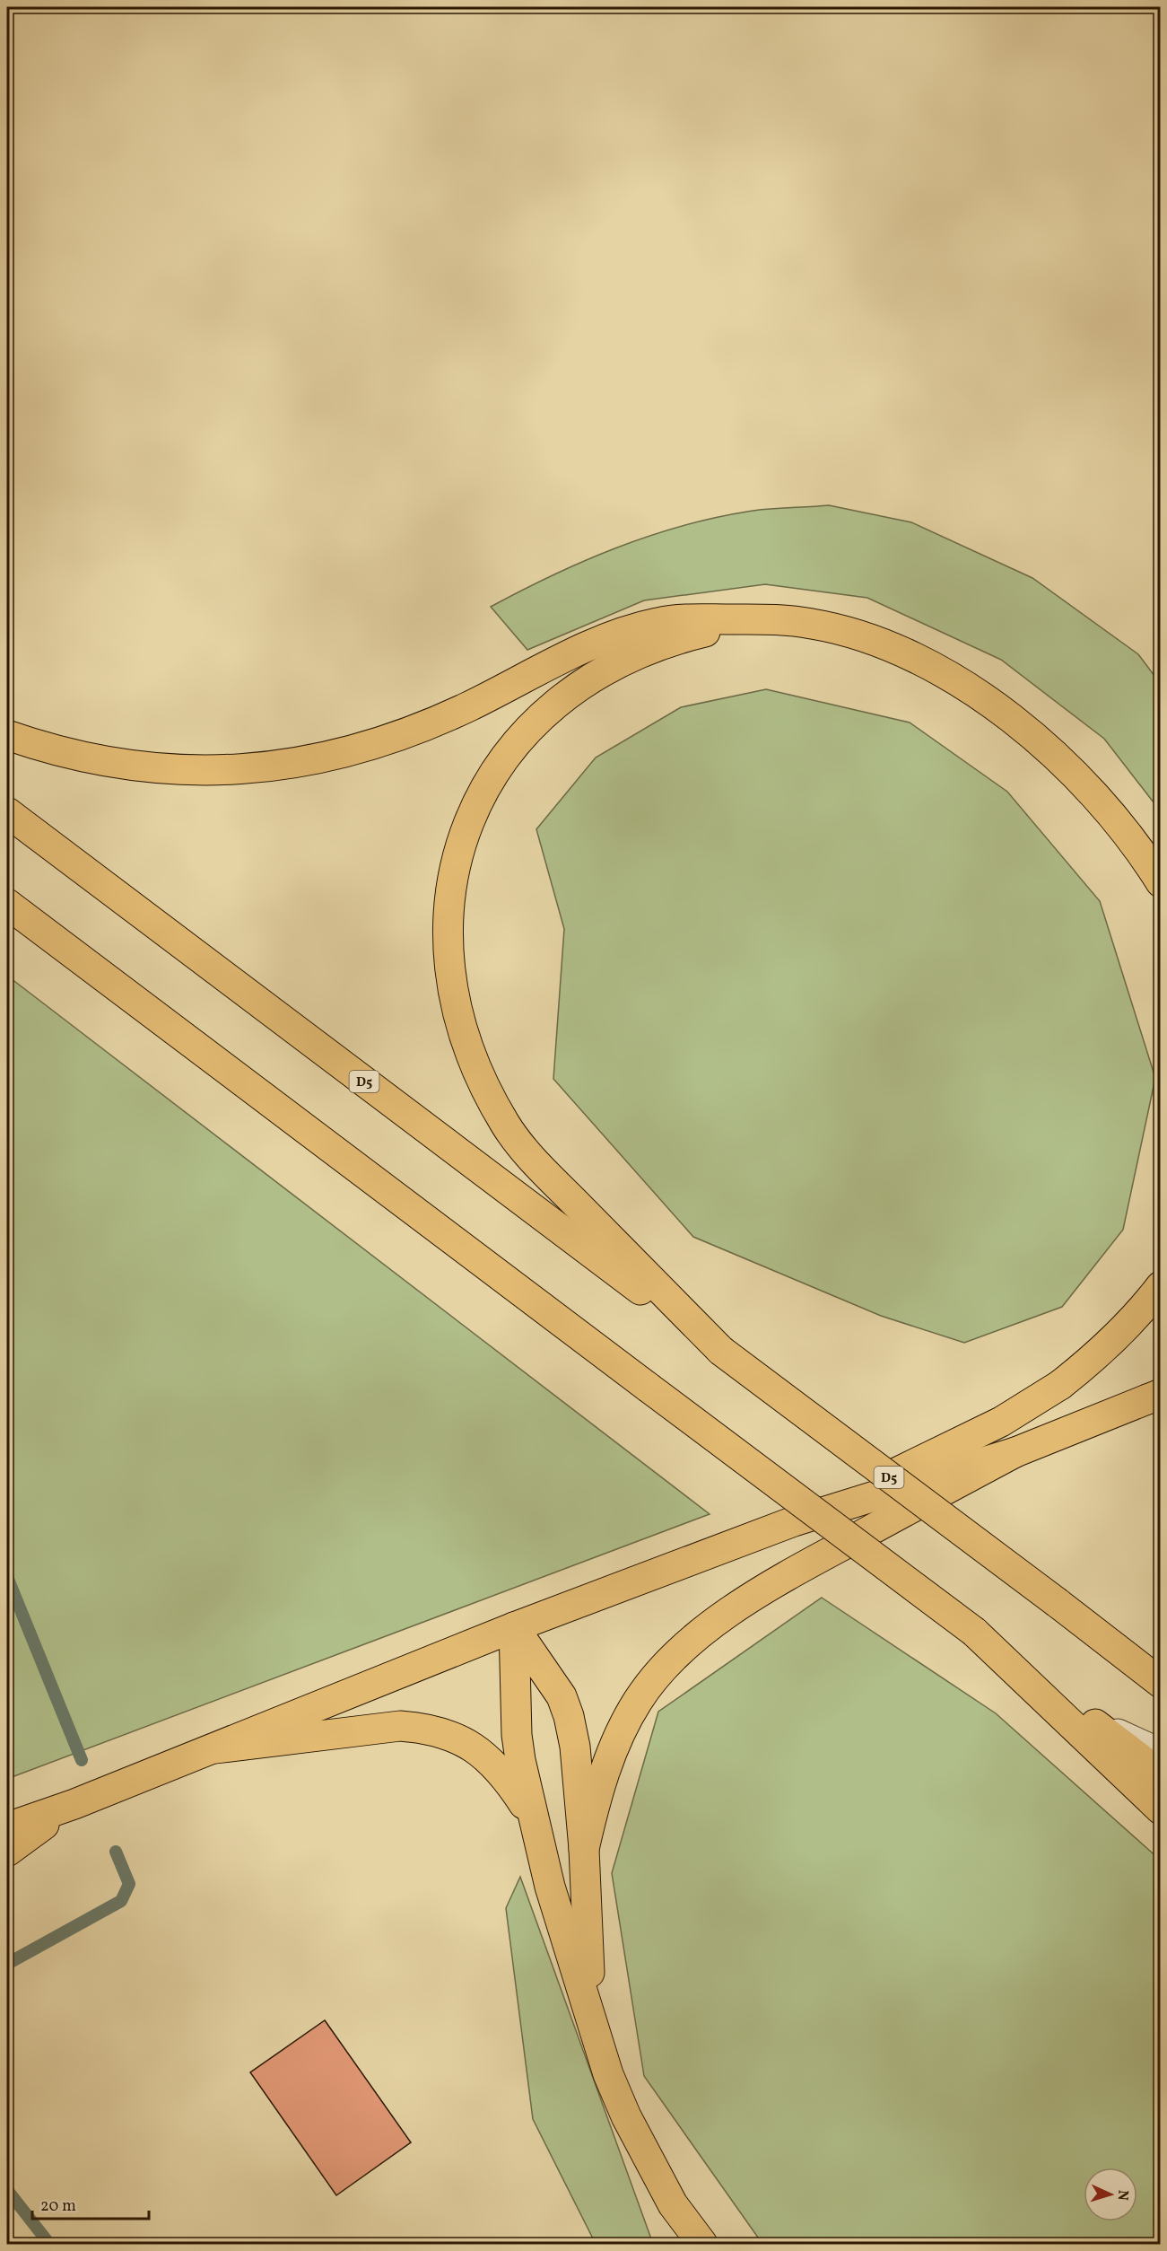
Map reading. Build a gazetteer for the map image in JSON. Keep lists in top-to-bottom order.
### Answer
{
  "streets": {
    "main road": ["D5"]
  },
  "scale_bar": "20 m",
  "north": "right"
}
